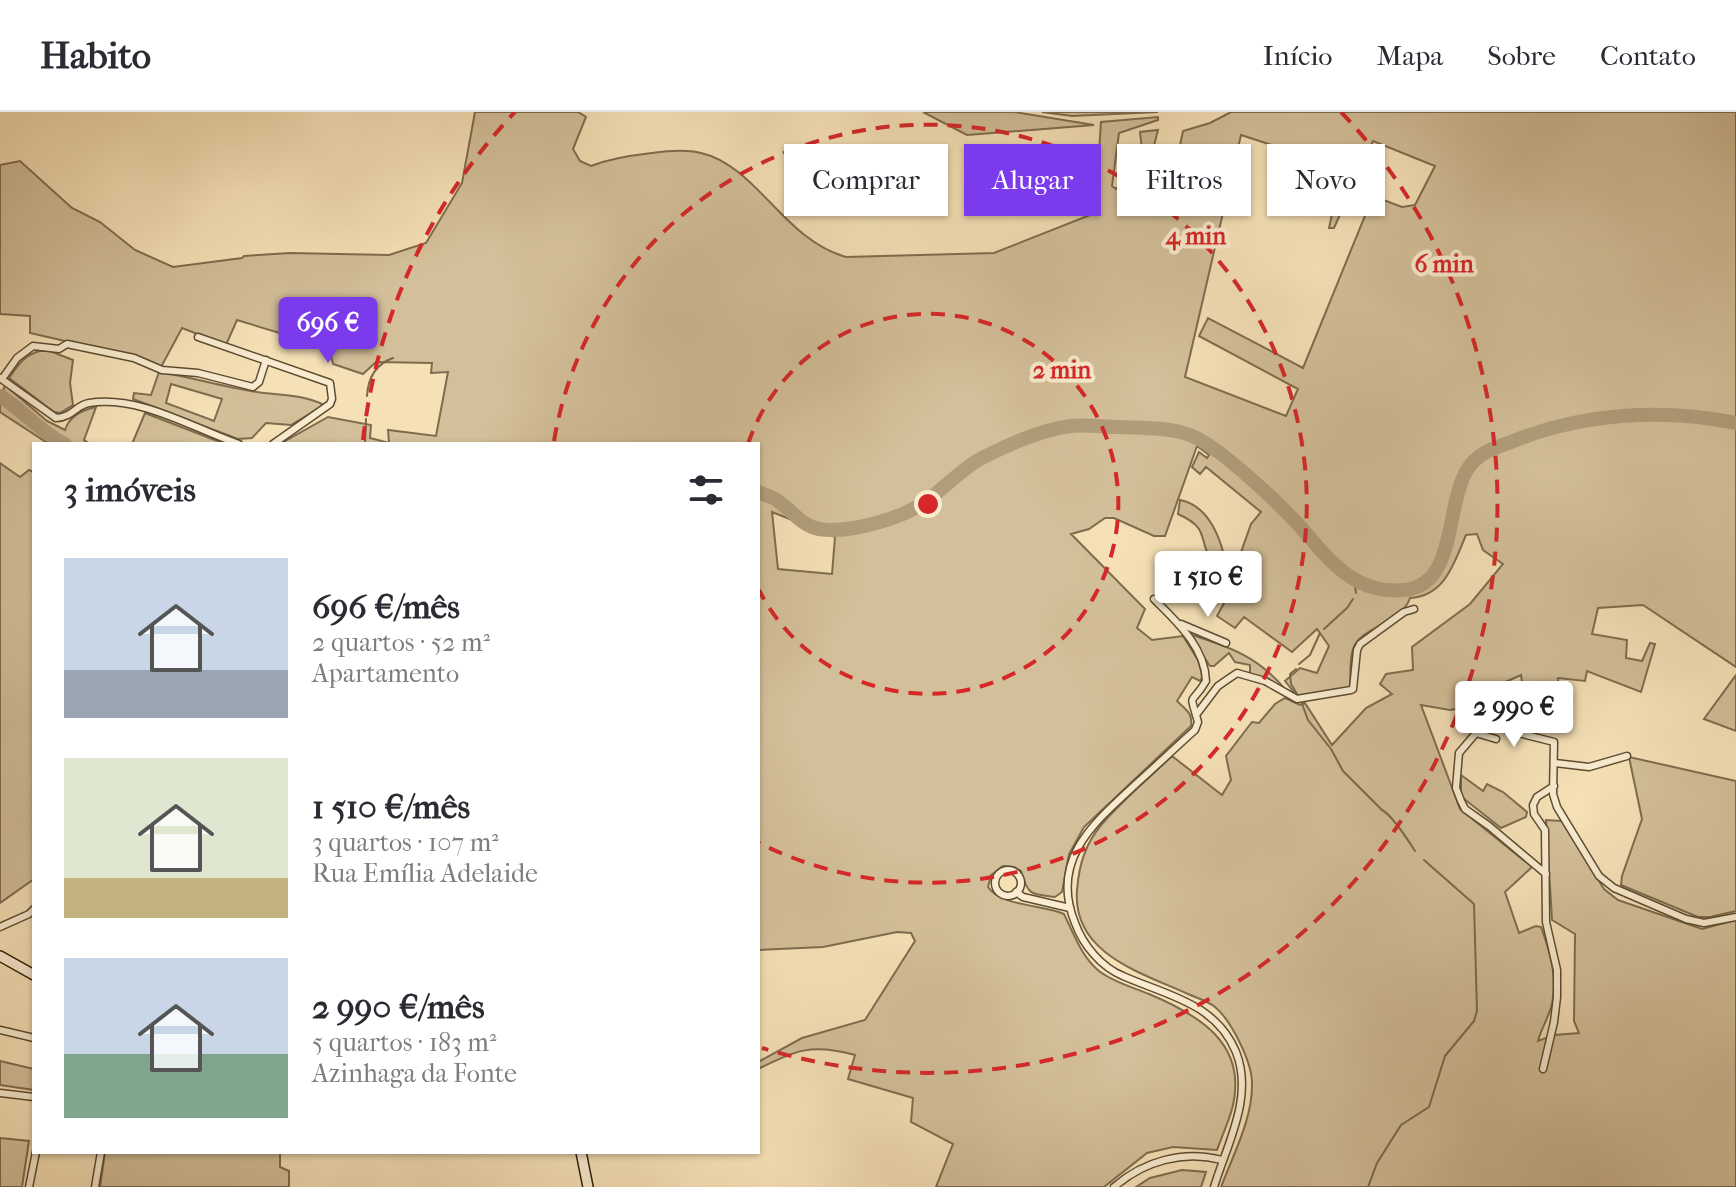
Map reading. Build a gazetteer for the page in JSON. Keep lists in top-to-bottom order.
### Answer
{
  "page": {
    "header": "Habito",
    "nav": [
      "Início",
      "Mapa",
      "Sobre",
      "Contato"
    ],
    "chip": [
      "Comprar",
      "Alugar",
      "Filtros",
      "Novo"
    ],
    "price": ["696 €", "1 510 €", "2 990 €"],
    "heading": "3 imóveis",
    "list": [
      {
        "name": "696 €/mês",
        "note": "2 quartos · 52 m² · Apartamento"
      },
      {
        "name": "1 510 €/mês",
        "note": "3 quartos · 107 m² · Rua Emília Adelaide"
      },
      {
        "name": "2 990 €/mês",
        "note": "5 quartos · 183 m² · Azinhaga da Fonte"
      }
    ]
  },
  "rings": ["4 min", "6 min", "2 min"]
}
